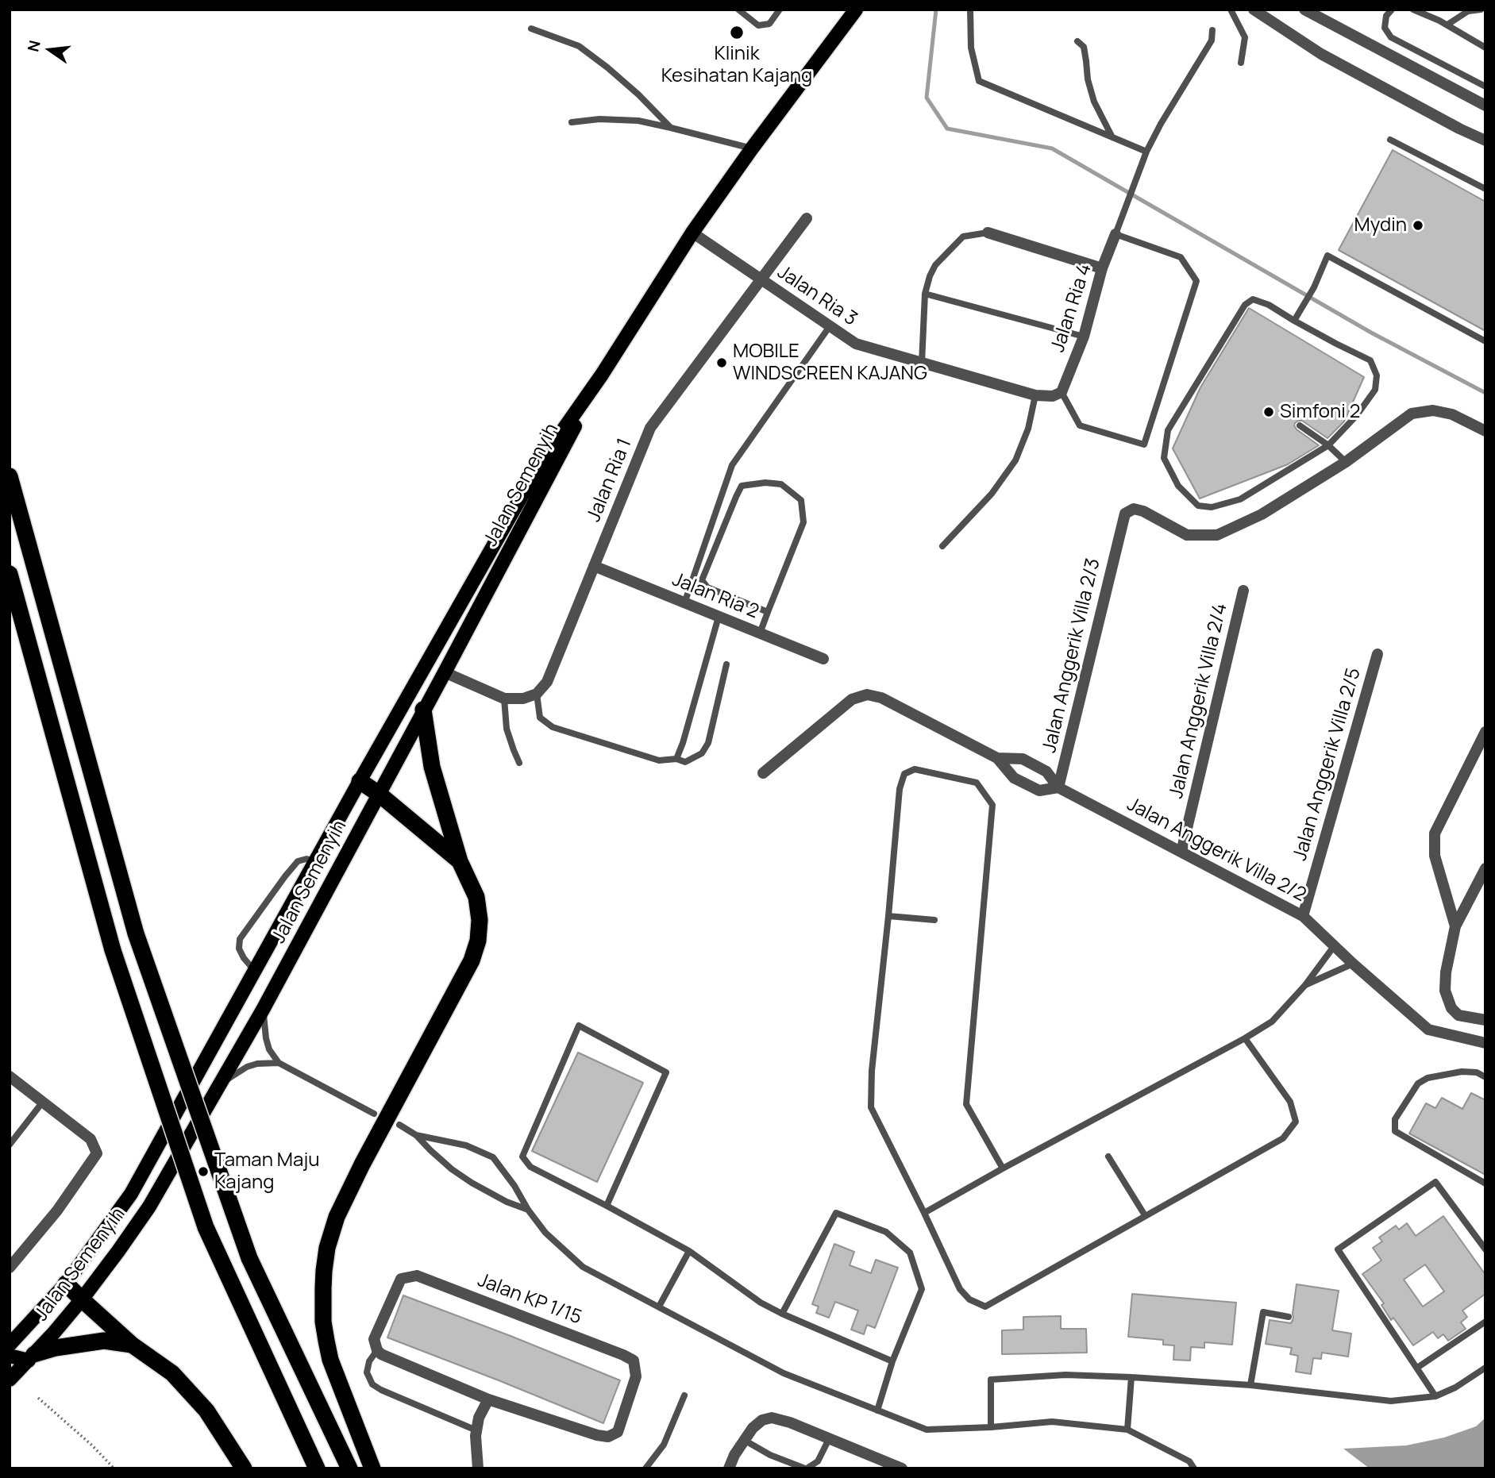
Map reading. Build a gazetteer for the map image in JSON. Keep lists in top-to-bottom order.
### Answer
{
  "streets": {
    "main road": ["Jalan Semenyih"],
    "street": [
      "Jalan Ria 3",
      "Jalan Ria 4",
      "Jalan Ria 1",
      "Jalan Ria 2",
      "Jalan Anggerik Villa 2/3",
      "Jalan Anggerik Villa 2/4",
      "Jalan Anggerik Villa 2/5",
      "Jalan Anggerik Villa 2/2",
      "Jalan KP 1/15"
    ]
  },
  "crossings": [
    ["Jalan Ria 3", "Jalan Ria 4"],
    ["Jalan Ria 3", "Jalan Ria 1"],
    ["Jalan Ria 3", "Jalan Semenyih"],
    ["Jalan Ria 1", "Jalan Ria 2"],
    ["Jalan Anggerik Villa 2/3", "Jalan Anggerik Villa 2/2"],
    ["Jalan Anggerik Villa 2/4", "Jalan Anggerik Villa 2/2"],
    ["Jalan Anggerik Villa 2/5", "Jalan Anggerik Villa 2/2"]
  ],
  "places": [
    "Klinik Kesihatan Kajang",
    "Mydin",
    "MOBILE WINDSCREEN KAJANG",
    "Simfoni 2",
    "Taman Maju Kajang"
  ],
  "north": "left"
}
